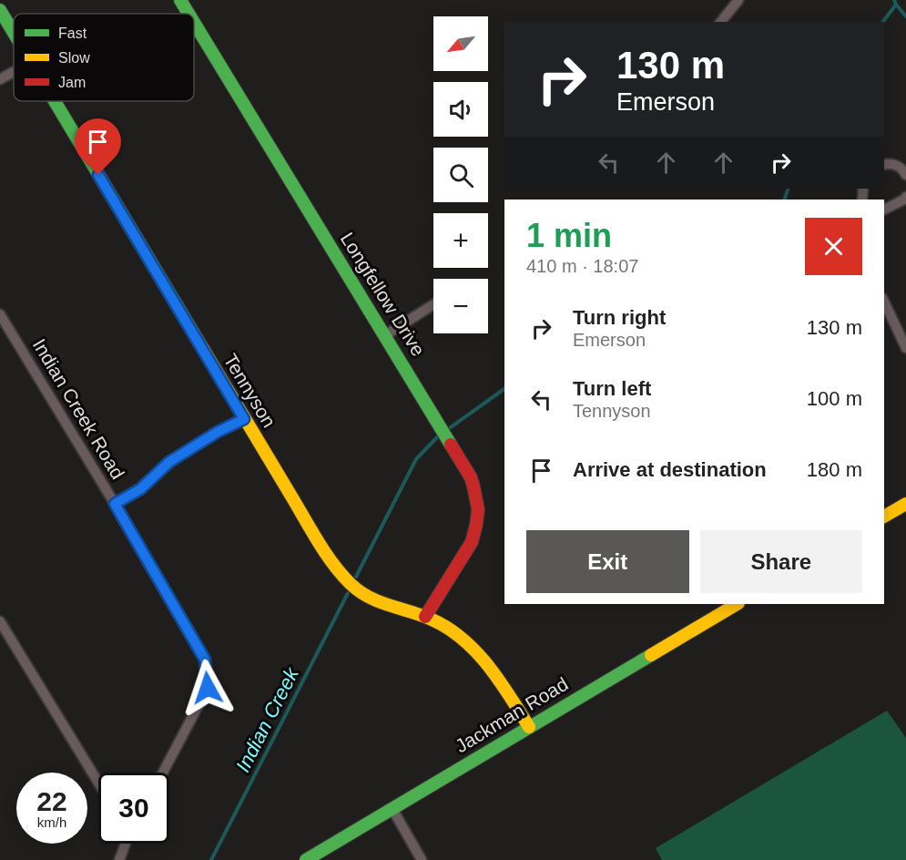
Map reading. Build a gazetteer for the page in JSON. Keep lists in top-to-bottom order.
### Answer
{
  "streets": {
    "street": [
      "Longfellow Drive",
      "Tennyson",
      "Indian Creek Road",
      "Jackman Road"
    ]
  },
  "crossings": [
    ["Longfellow Drive", "Tennyson"],
    ["Tennyson", "Jackman Road"]
  ],
  "water": ["Indian Creek"],
  "legend": ["Fast", "Slow", "Jam"],
  "north": "bottom left",
  "page": {
    "map_buttons": ["+", "−"],
    "turn": ["130 m", "Emerson"],
    "heading": ["1 min", "410 m · 18:07"],
    "list": [
      {
        "name": "Turn right",
        "note": "Emerson",
        "value": "130 m"
      },
      {
        "name": "Turn left",
        "note": "Tennyson",
        "value": "100 m"
      },
      {
        "name": "Arrive at destination",
        "value": "180 m"
      }
    ],
    "buttons": ["Exit", "Share"],
    "speed": "22 km/h",
    "limit": "30"
  }
}
